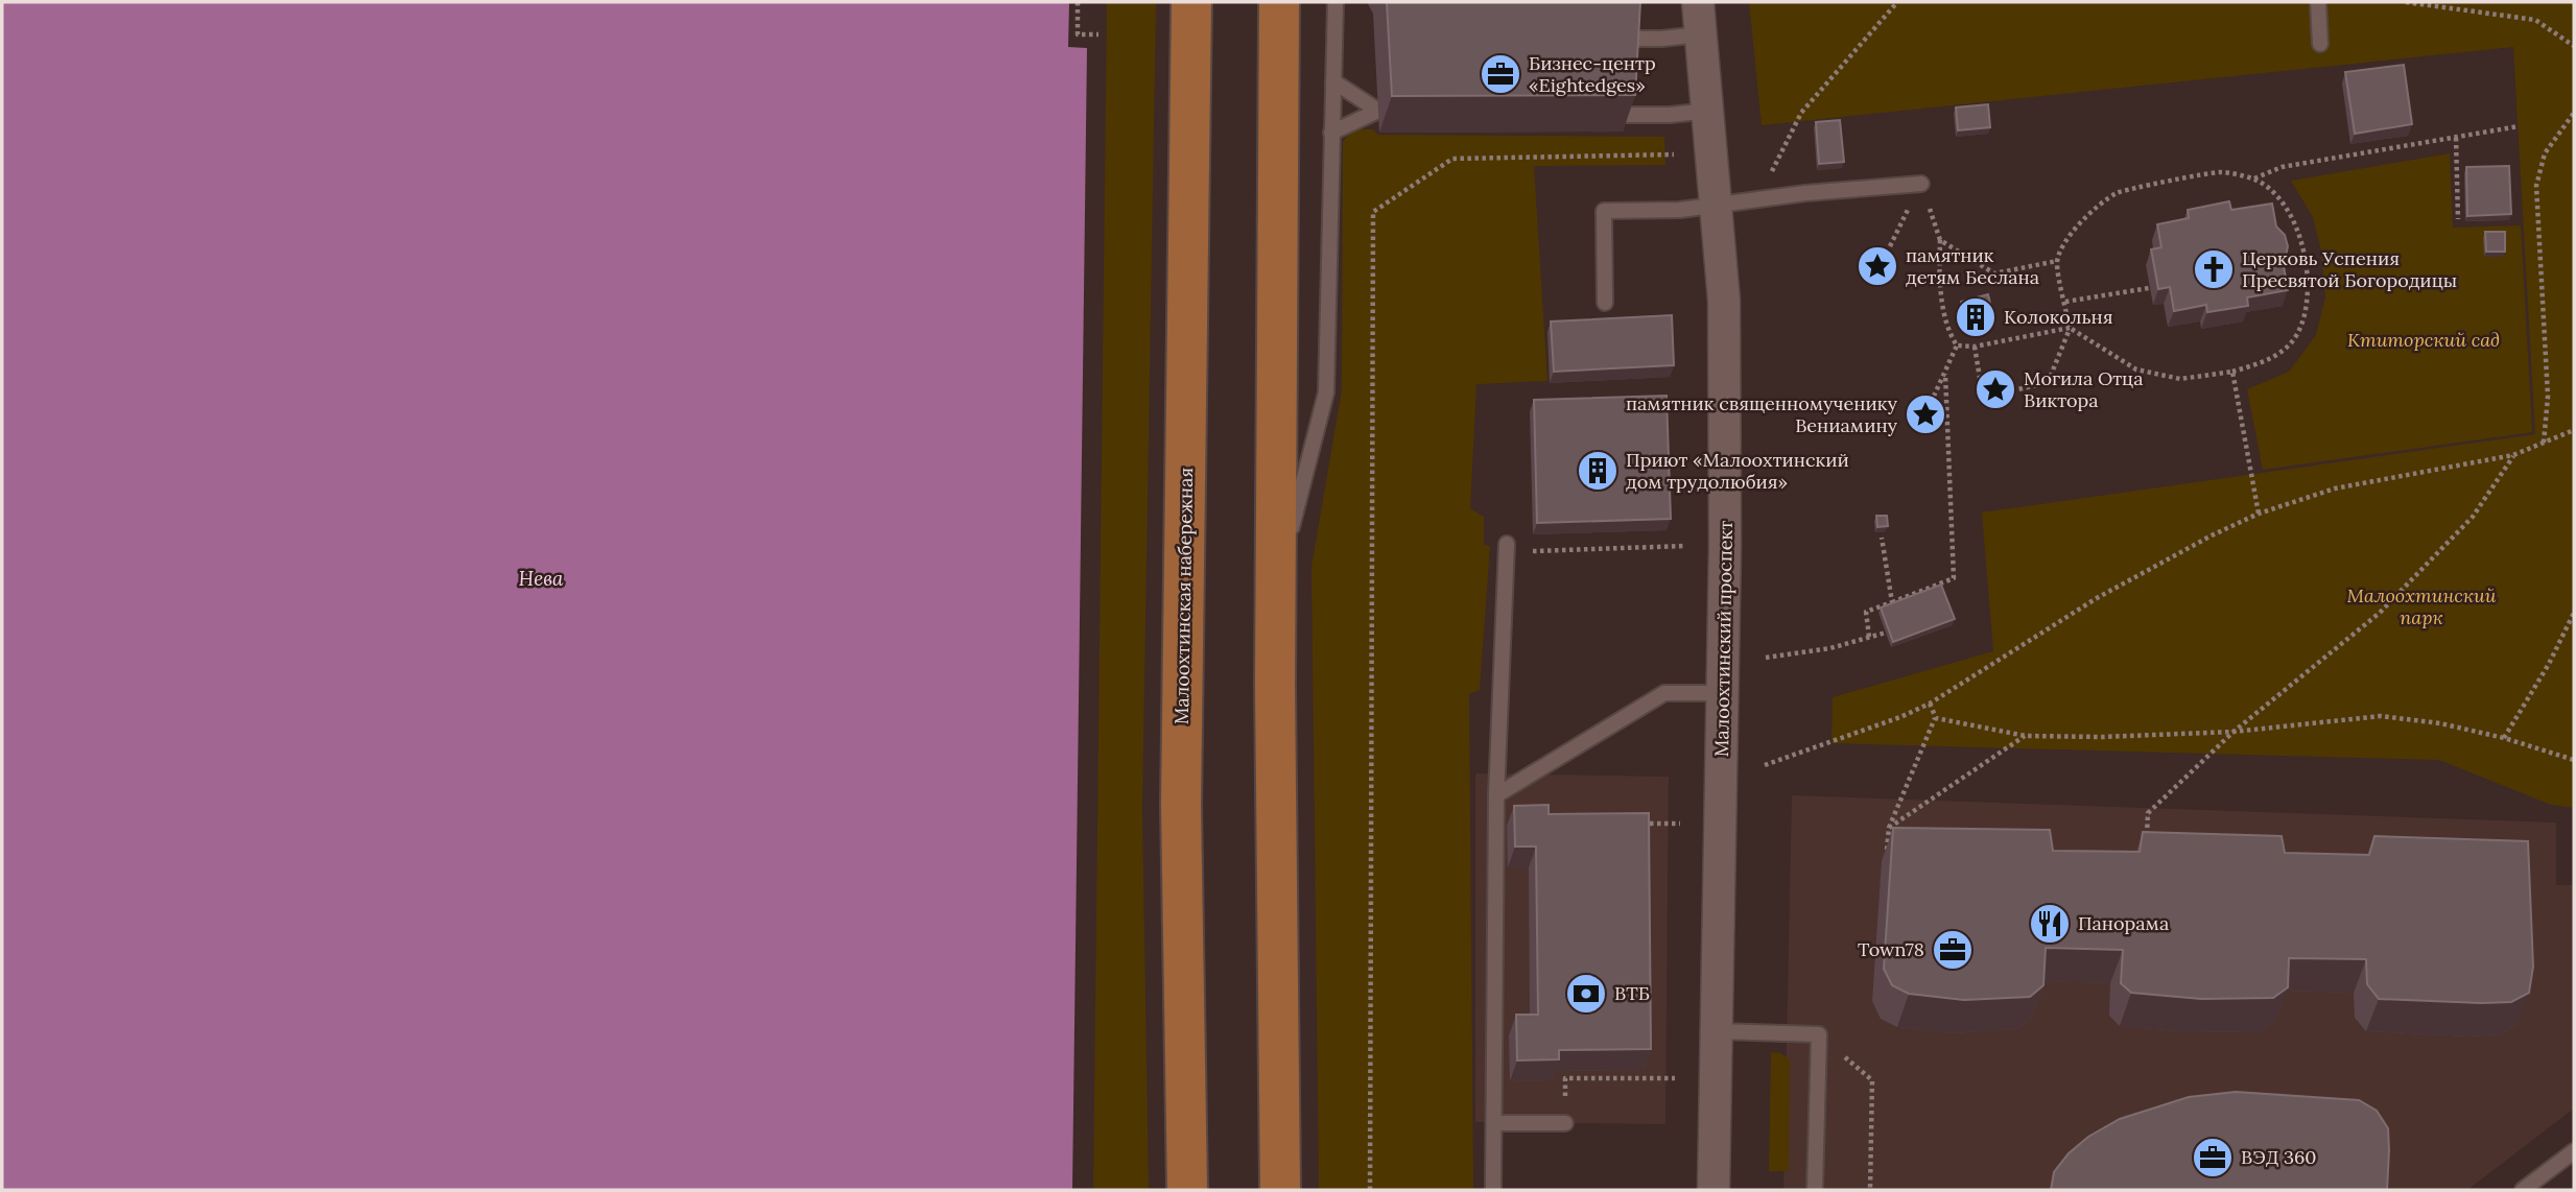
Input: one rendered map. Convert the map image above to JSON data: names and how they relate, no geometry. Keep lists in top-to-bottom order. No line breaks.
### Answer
{"streets":{"main road":["Малоохтинская набережная"],"street":["Малоохтинский проспект"]},"water":["Нева"],"parks":["Ктиторский сад","Малоохтинский парк"],"places":{"office":["Бизнес-центр «Eightedges»","Town78","ВЭД 360"],"place":["памятник детям Беслана","Могила Отца Виктора","памятник священномученику Вениамину"],"church":["Церковь Успения Пресвятой Богородицы"],"building":["Колокольня","Приют «Малоохтинский дом трудолюбия»"],"restaurant":["Панорама"],"bank":["ВТБ"]}}
